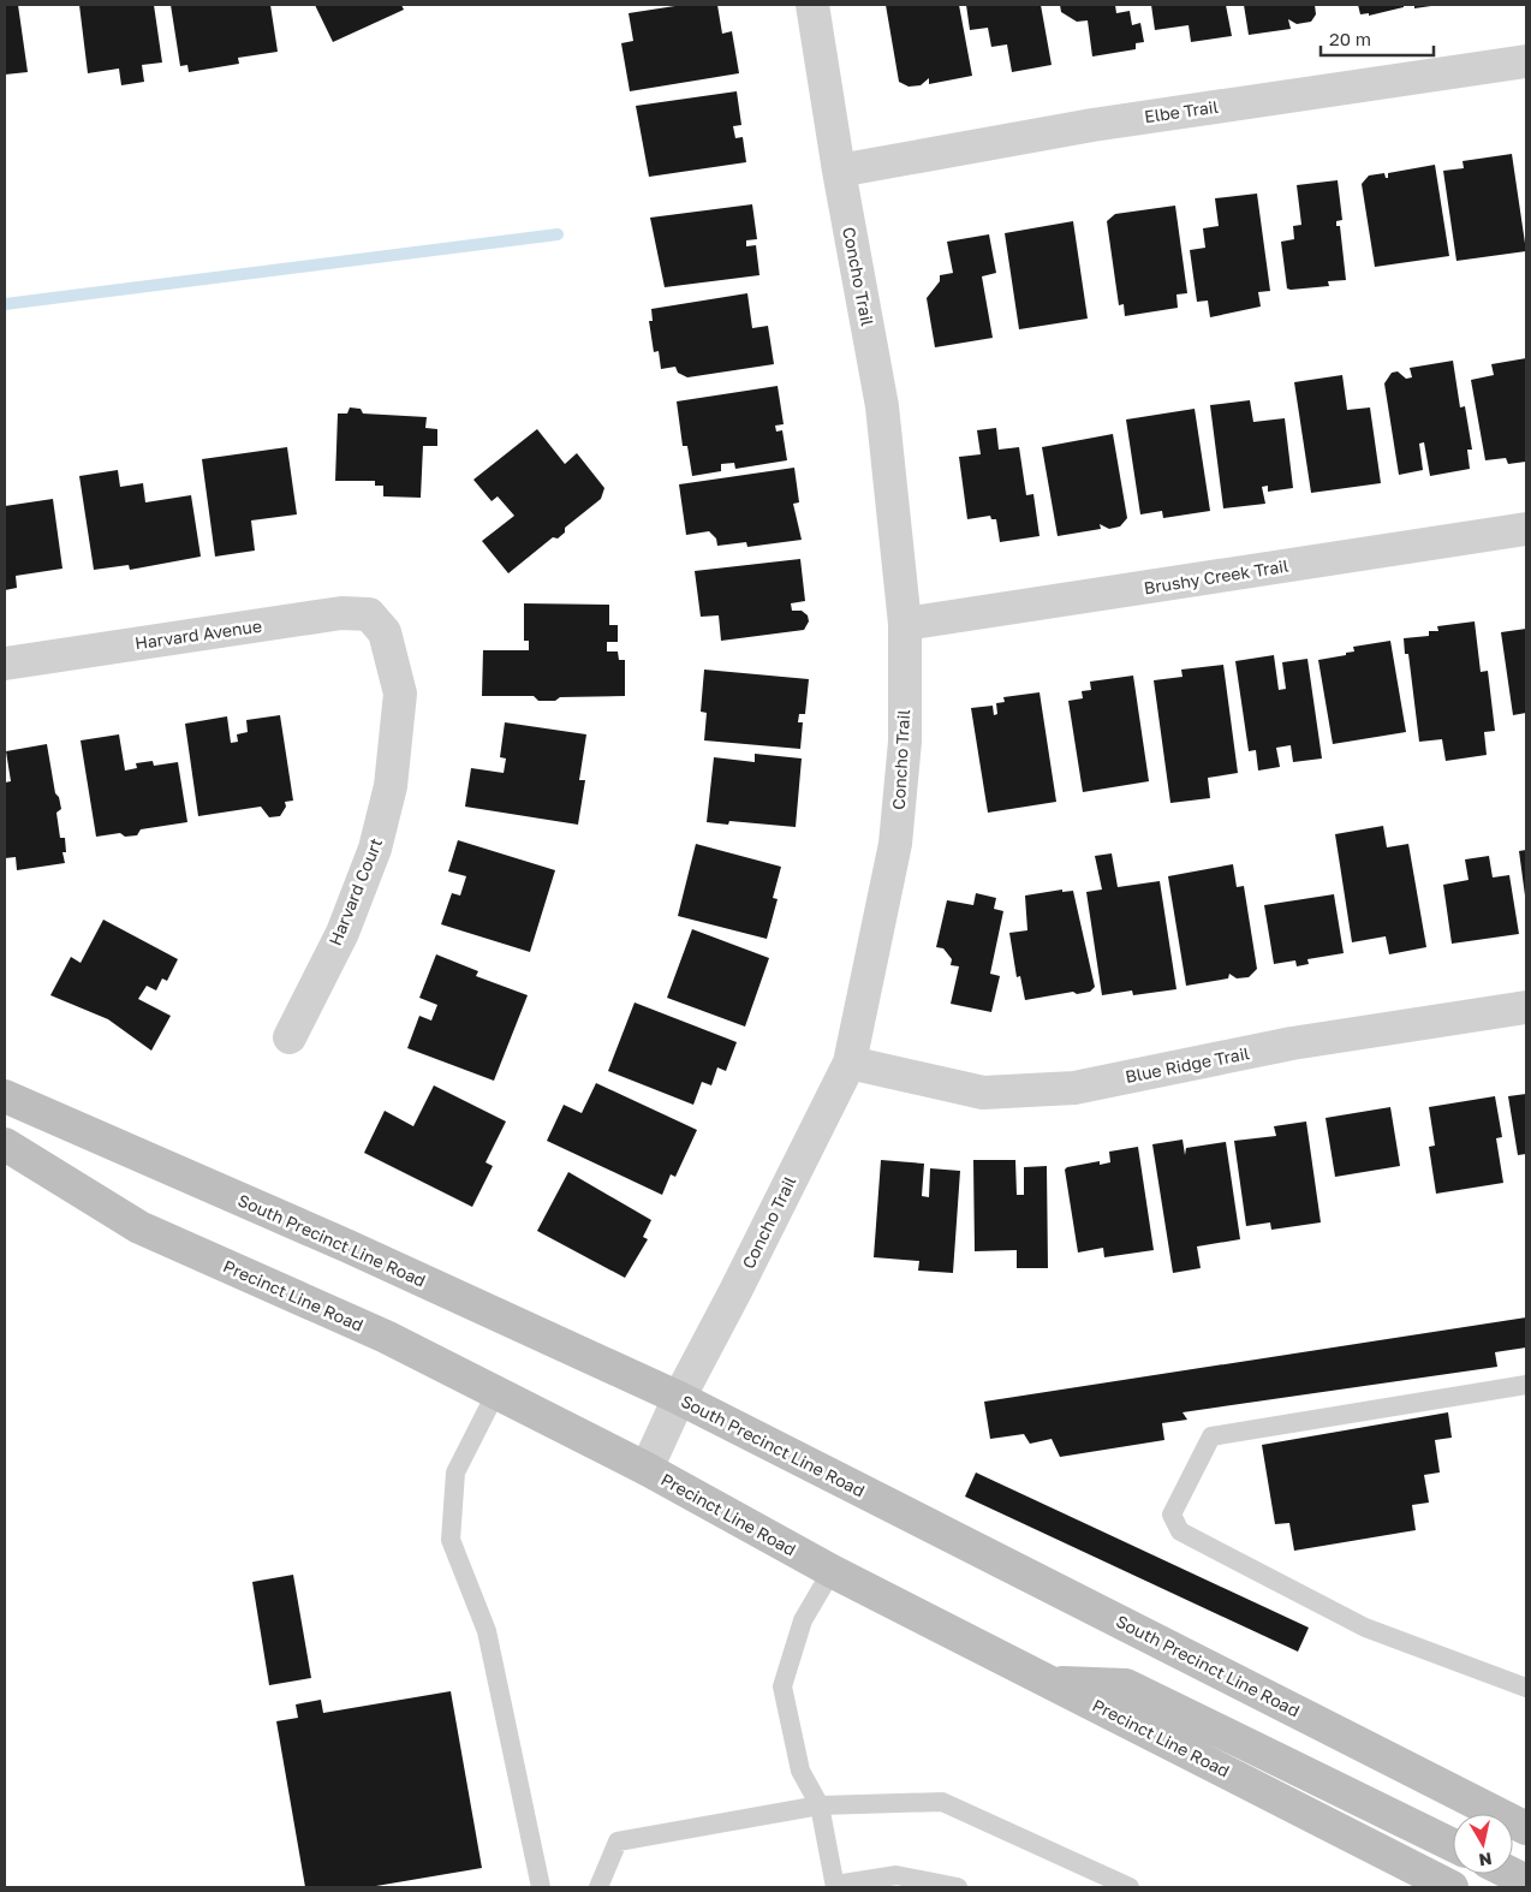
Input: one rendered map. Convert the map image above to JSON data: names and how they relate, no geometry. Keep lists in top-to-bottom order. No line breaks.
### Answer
{"streets":{"main road":["South Precinct Line Road","Precinct Line Road"],"street":["Elbe Trail","Concho Trail","Brushy Creek Trail","Harvard Avenue","Harvard Court","Blue Ridge Trail"]},"crossings":[["Elbe Trail","Concho Trail"],["Concho Trail","Brushy Creek Trail"],["Concho Trail","Blue Ridge Trail"],["Concho Trail","South Precinct Line Road"],["Concho Trail","Precinct Line Road"],["Harvard Avenue","Harvard Court"]],"scale_bar":"20 m","north":"bottom"}
